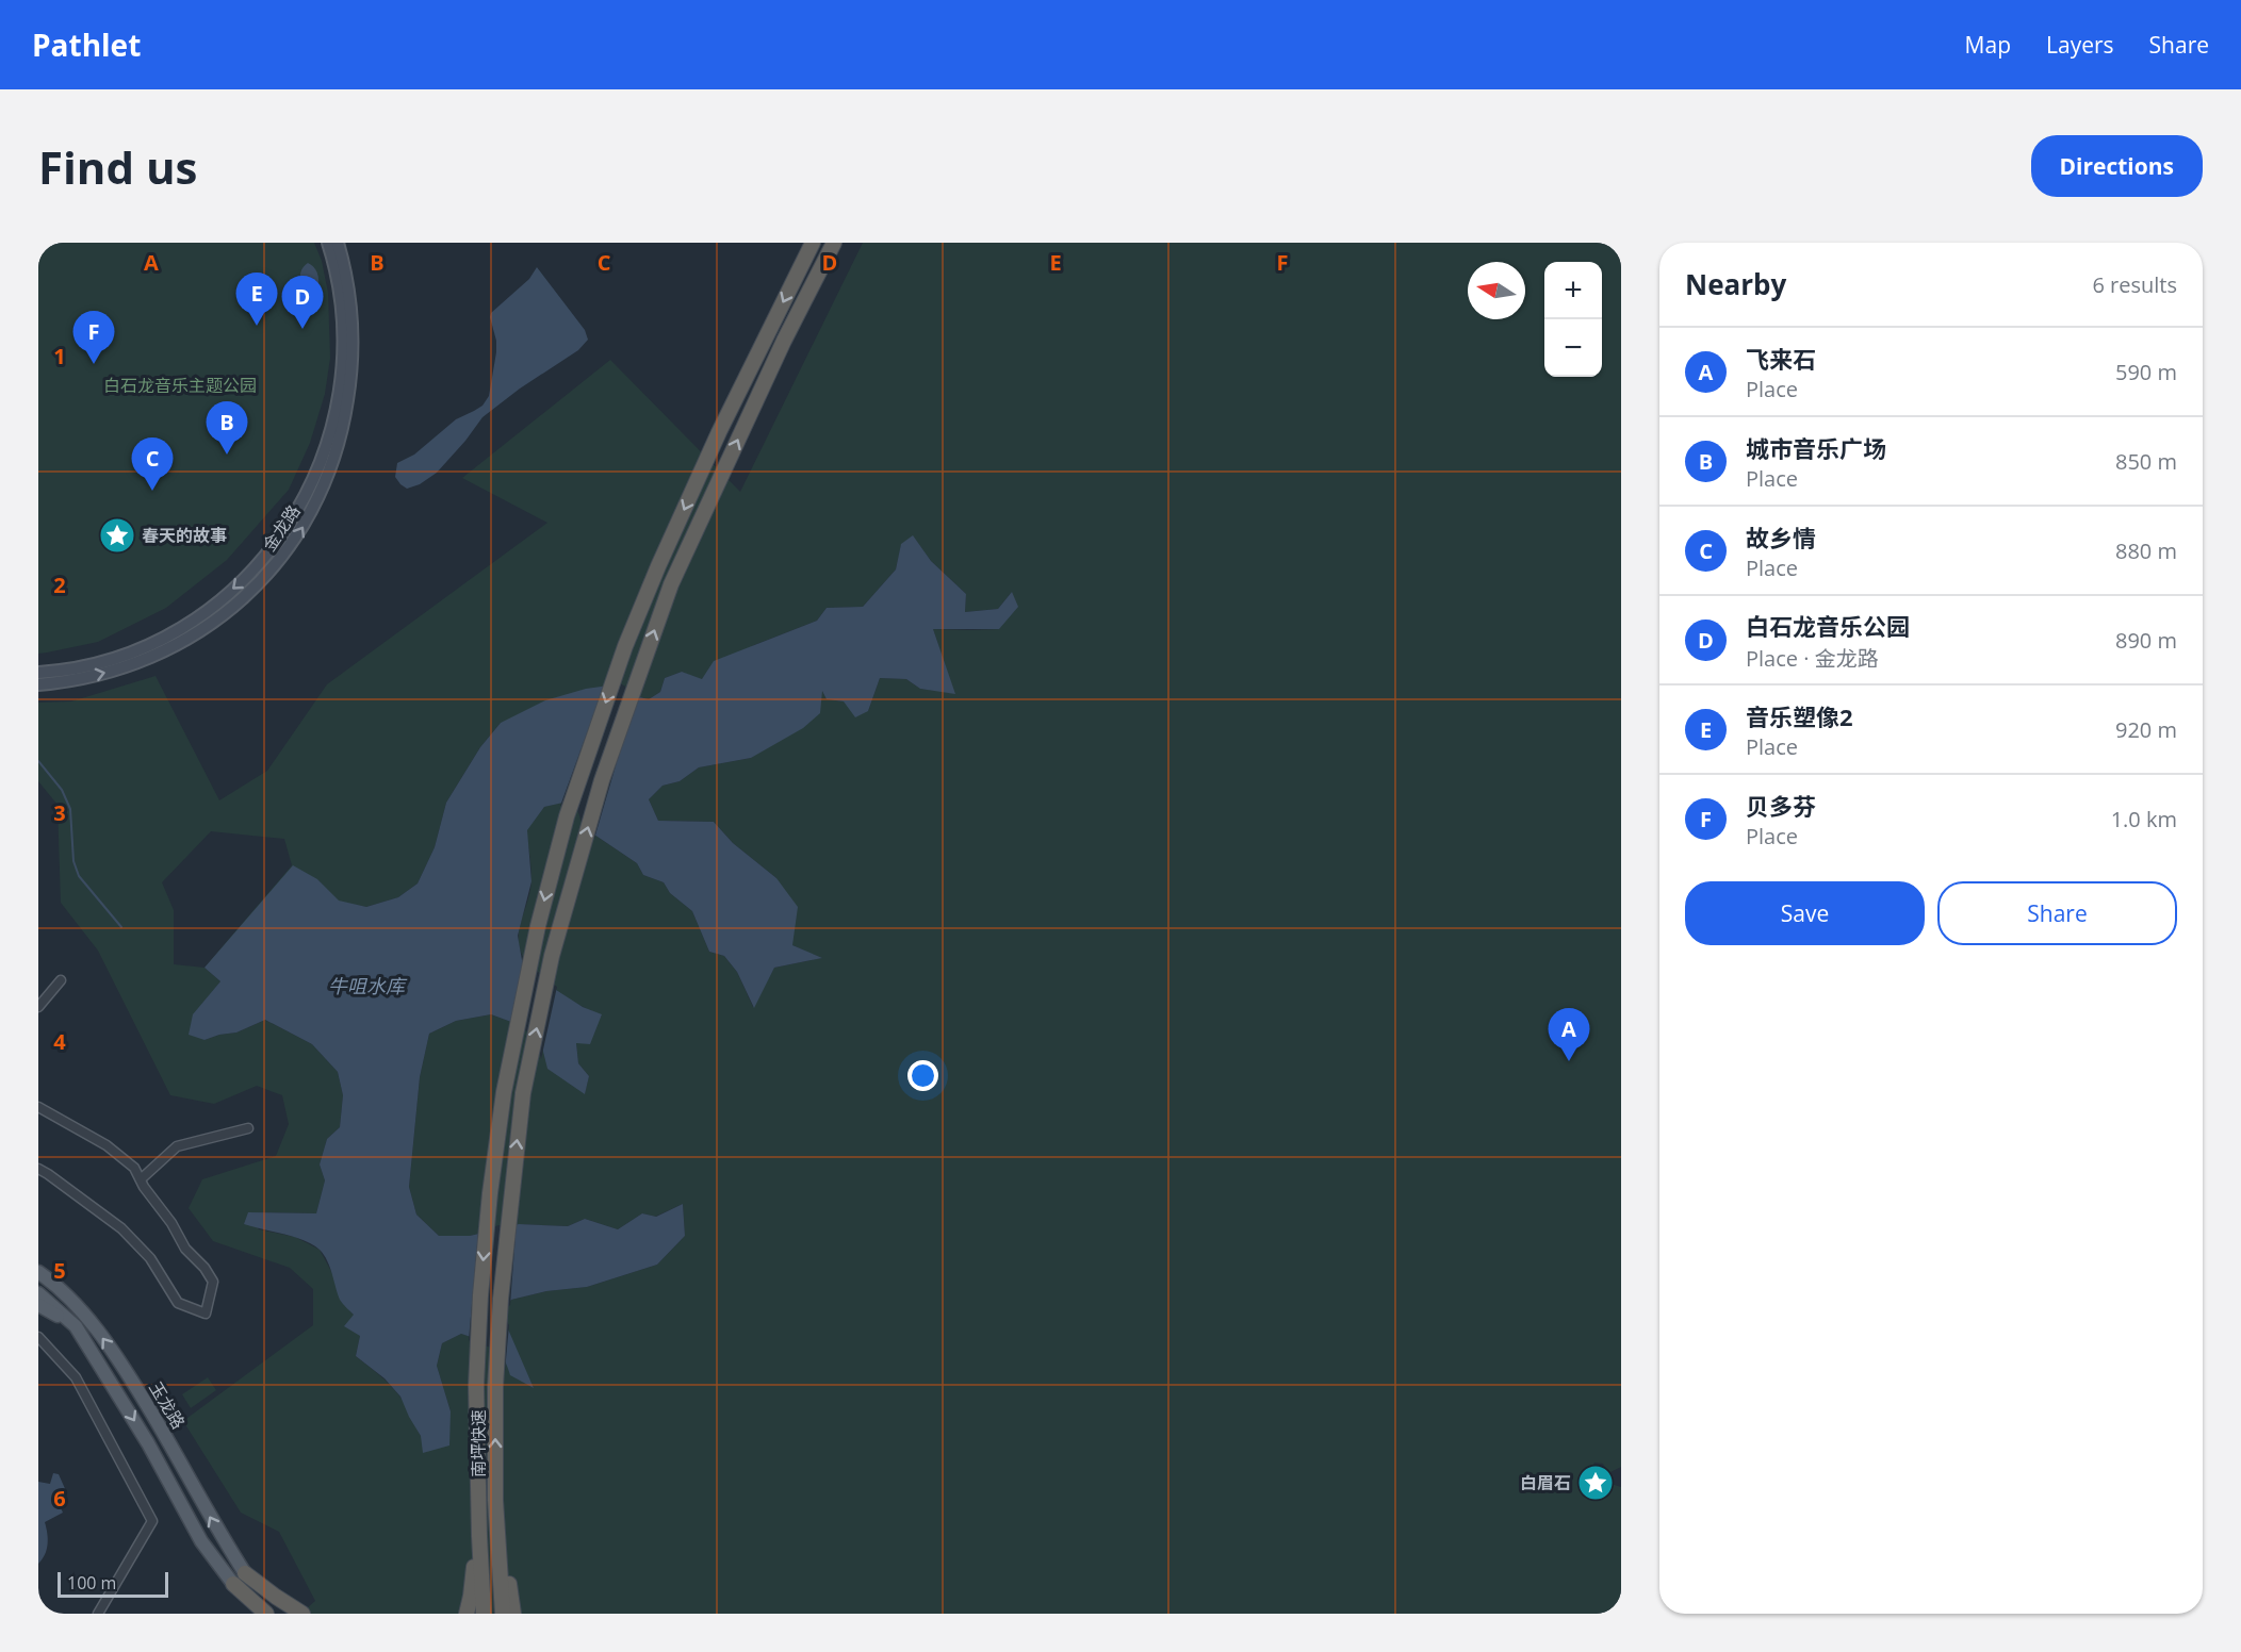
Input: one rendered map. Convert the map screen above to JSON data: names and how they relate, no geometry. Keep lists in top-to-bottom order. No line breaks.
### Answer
{"streets":{"highway":["南坪快速"],"main road":["金龙路","玉龙路"]},"water":["牛咀水库"],"parks":["白石龙音乐主题公园"],"places":{"place":["春天的故事","白眉石"]},"scale_bar":"100 m","north":"left","page":{"header":"Pathlet","nav":["Map","Layers","Share"],"buttons":["Directions",["Save","Share"]],"title":"Find us","heading":["Nearby","6 results"],"map_buttons":["+","−"],"pins":["E","D","F","B","C","A"],"list":[{"mark":"A","name":"飞来石","note":"Place","value":"590 m"},{"mark":"B","name":"城市音乐广场","note":"Place","value":"850 m"},{"mark":"C","name":"故乡情","note":"Place","value":"880 m"},{"mark":"D","name":"白石龙音乐公园","note":"Place · 金龙路","value":"890 m"},{"mark":"E","name":"音乐塑像2","note":"Place","value":"920 m"},{"mark":"F","name":"贝多芬","note":"Place","value":"1.0 km"}],"scale":"100 m"},"grid":{"columns":["A","B","C","D","E","F"],"rows":["1","2","3","4","5","6"]}}
